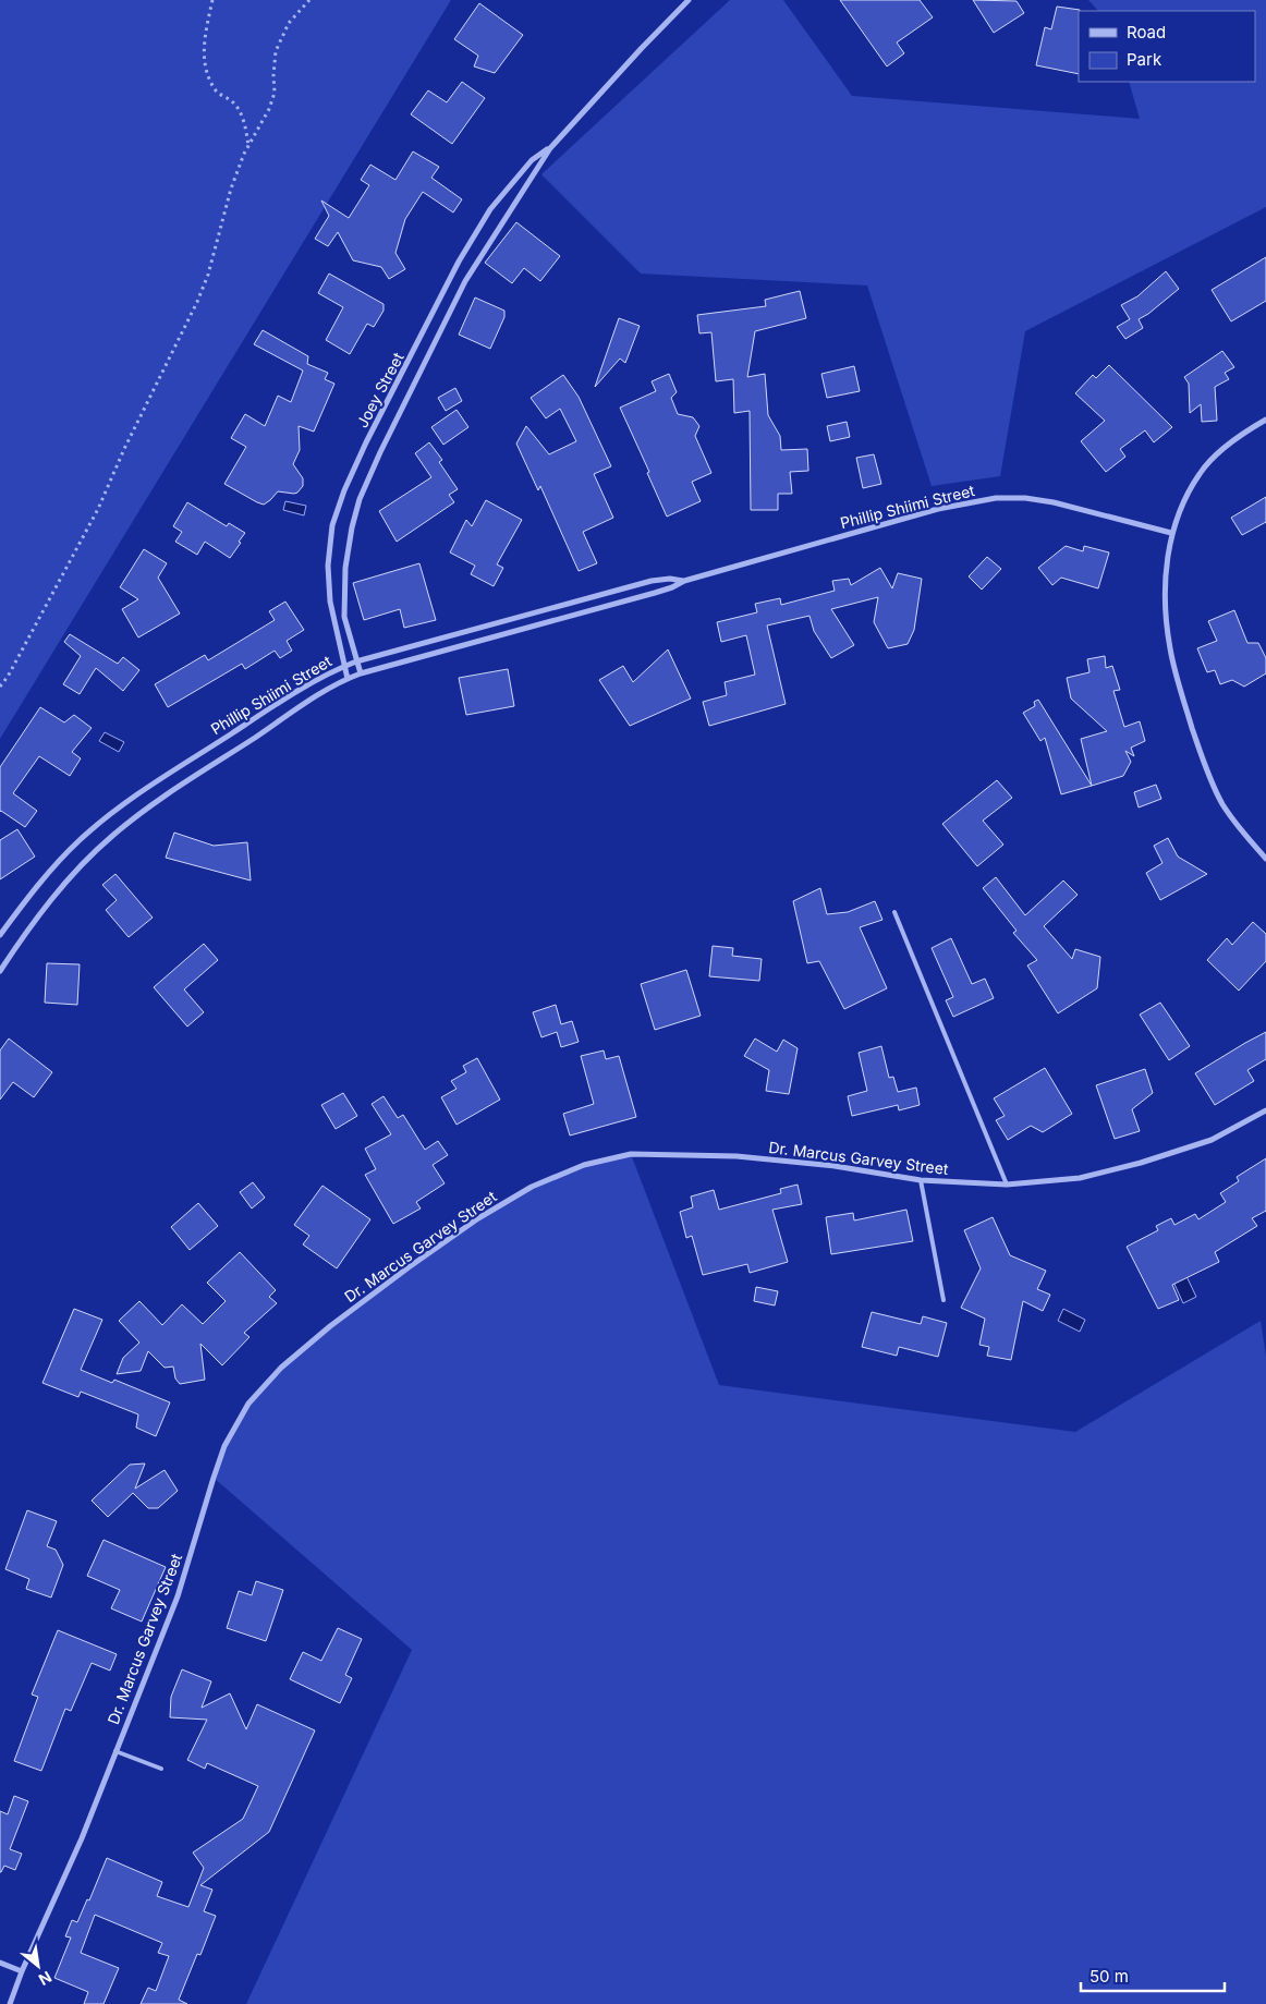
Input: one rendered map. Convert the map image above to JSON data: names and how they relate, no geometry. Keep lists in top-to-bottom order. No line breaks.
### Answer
{"streets":{"street":["Joey Street","Phillip Shiimi Street","Dr. Marcus Garvey Street"]},"crossings":[["Joey Street","Phillip Shiimi Street"]],"legend":["Road","Park"],"scale_bar":"50 m","north":"bottom right"}
